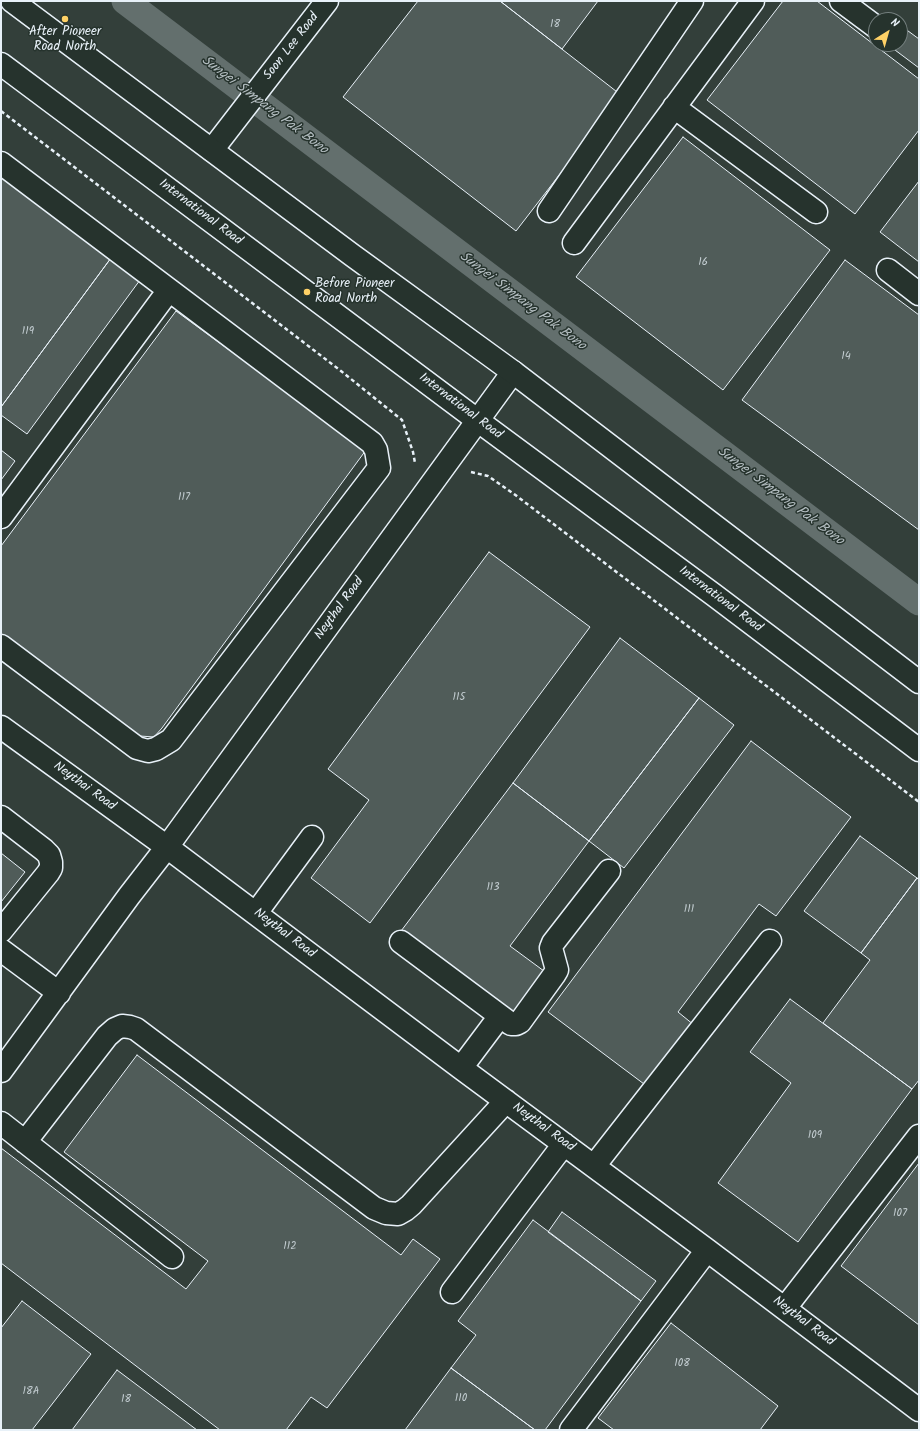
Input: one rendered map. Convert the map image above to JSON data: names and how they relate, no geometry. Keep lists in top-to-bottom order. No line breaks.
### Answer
{"streets":{"main road":["Soon Lee Road","International Road","Neythal Road","Neythai Road"]},"crossings":[["International Road","Neythal Road"],["Neythal Road","Neythai Road"]],"water":["Sungei Simpang Pak Bono"],"places":["After Pioneer Road North","Before Pioneer Road North"],"house_numbers":["18","16","119","14","117","115","113","111","109","107","112","108","18A","110","18"],"north":"top right"}
